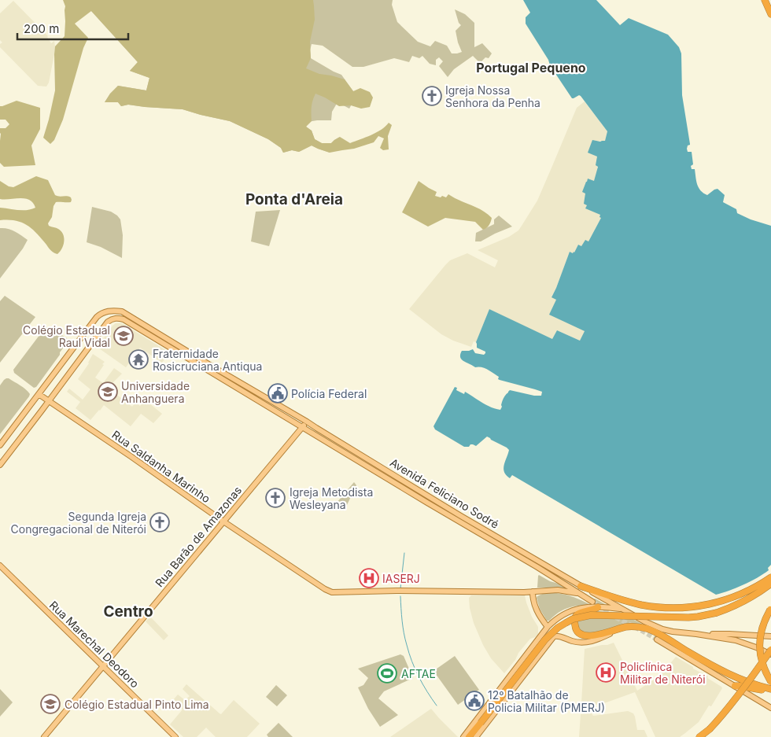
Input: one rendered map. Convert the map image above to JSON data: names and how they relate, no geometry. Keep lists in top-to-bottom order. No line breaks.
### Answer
{"streets":{"main road":["Rua Saldanha Marinho","Avenida Feliciano Sodré","Rua Barão de Amazonas","Rua Marechal Deodoro"]},"crossings":[["Rua Saldanha Marinho","Avenida Feliciano Sodré"],["Rua Saldanha Marinho","Rua Barão de Amazonas"],["Avenida Feliciano Sodré","Rua Barão de Amazonas"],["Rua Barão de Amazonas","Rua Marechal Deodoro"]],"districts":["Portugal Pequeno","Ponta d'Areia","Centro"],"places":{"church":["Igreja Nossa Senhora da Penha","Igreja Metodista Wesleyana","Segunda Igreja Congregacional de Niterói"],"school or university":["Colégio Estadual Raul Vidal","Universidade Anhanguera","Colégio Estadual Pinto Lima"],"temple":["Fraternidade Rosicruciana Antiqua"],"public building":["Polícia Federal","12º Batalhão de Policia Militar (PMERJ)"],"hospital":["IASERJ","Policlínica Militar de Niterói"],"sports":["AFTAE"]},"scale_bar":"200 m"}
